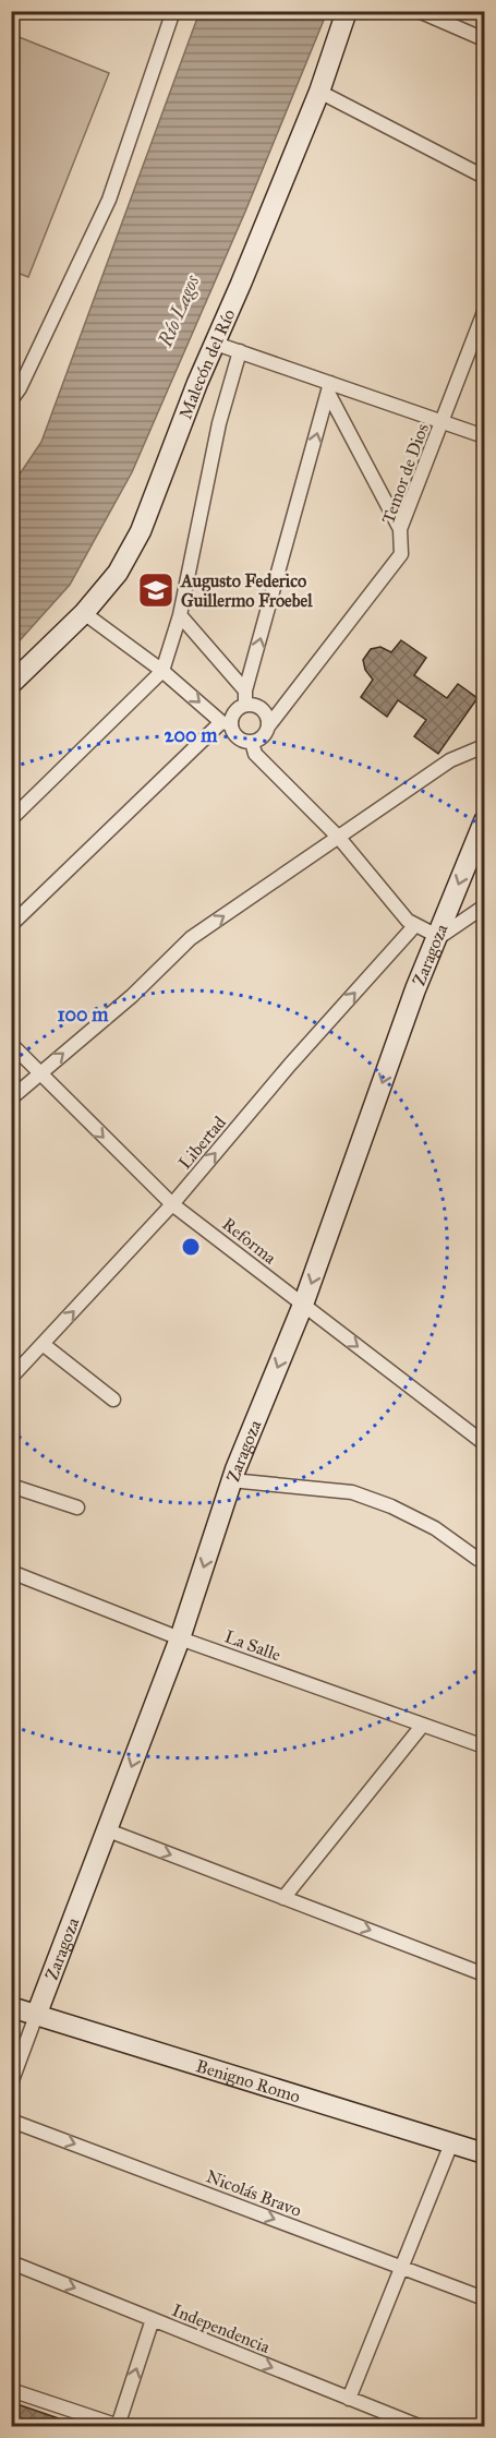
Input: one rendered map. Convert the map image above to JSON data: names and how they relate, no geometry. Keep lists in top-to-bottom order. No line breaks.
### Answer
{"streets":{"street":["Malecón del Río","Temor de Dios","Zaragoza","Libertad","Reforma","La Salle","Benigno Romo","Nicolás Bravo","Independencia"]},"crossings":[["Zaragoza","Reforma"],["Zaragoza","La Salle"],["Zaragoza","Benigno Romo"],["Libertad","Reforma"]],"one_way":["Zaragoza","Libertad","Reforma","Nicolás Bravo","Independencia"],"water":["Río Lagos"],"places":{"school or university":["Augusto Federico Guillermo Froebel"]},"rings":["200 m","100 m"]}
